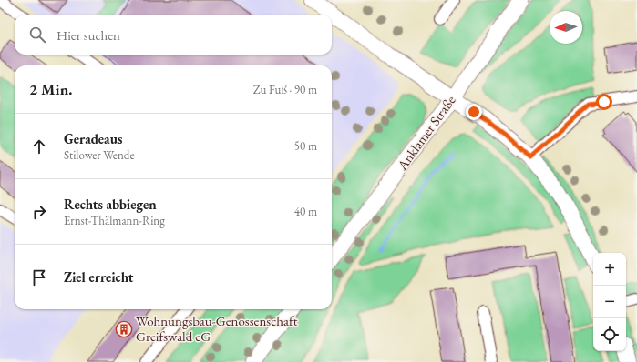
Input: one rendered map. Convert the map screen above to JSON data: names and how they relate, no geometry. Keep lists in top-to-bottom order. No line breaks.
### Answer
{"streets":{"street":["Anklamer Straße"]},"places":{"building":["Wohnungsbau-Genossenschaft Greifswald eG"]},"north":"left","page":{"search":"Hier suchen","heading":["2 Min.","Zu Fuß · 90 m"],"list":[["Geradeaus","Stilower Wende","50 m"],["Rechts abbiegen","Ernst-Thälmann-Ring","40 m"],"Ziel erreicht"],"map_buttons":["+","−"]}}
